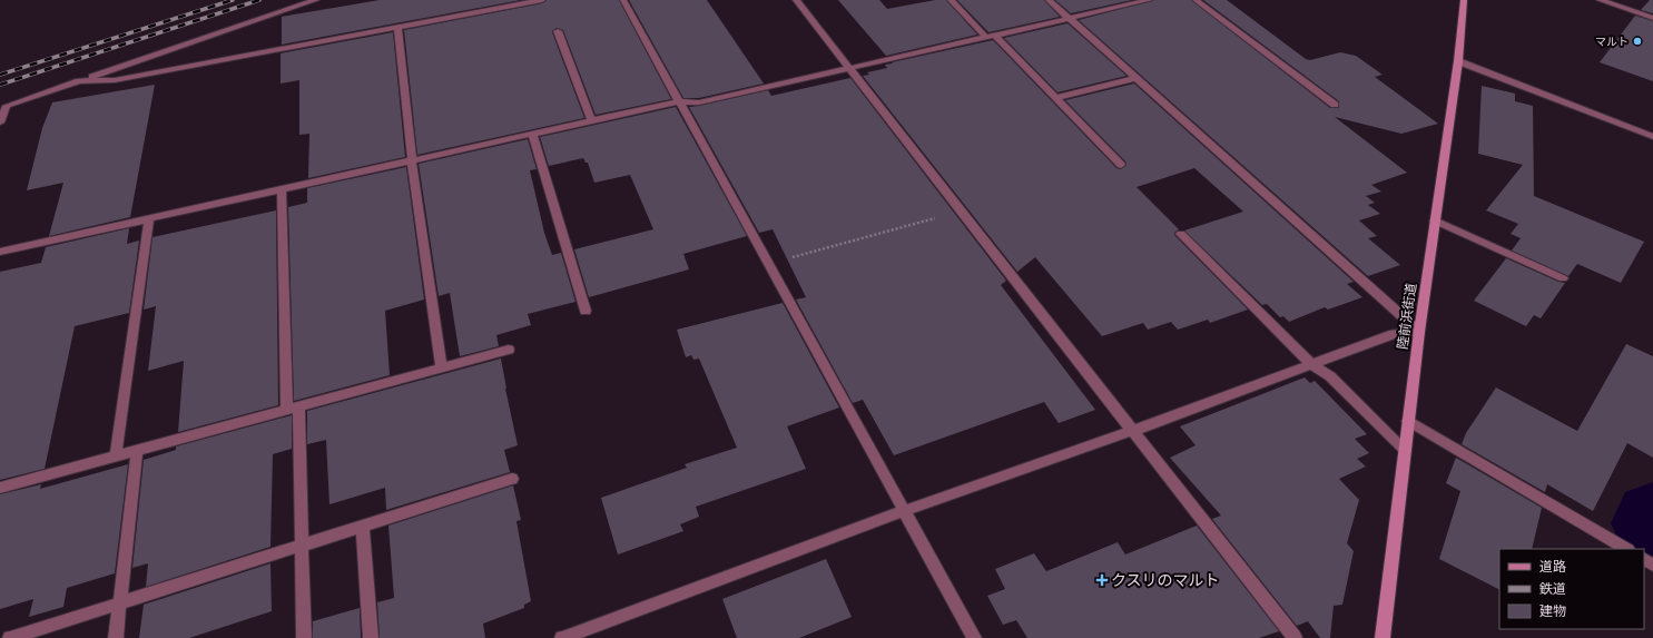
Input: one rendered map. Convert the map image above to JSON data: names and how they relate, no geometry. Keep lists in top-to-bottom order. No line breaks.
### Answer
{"streets":{"street":["陸前浜街道"]},"places":{"other":["マルト"],"health":["クスリのマルト"]},"legend":["道路","鉄道","建物"]}
